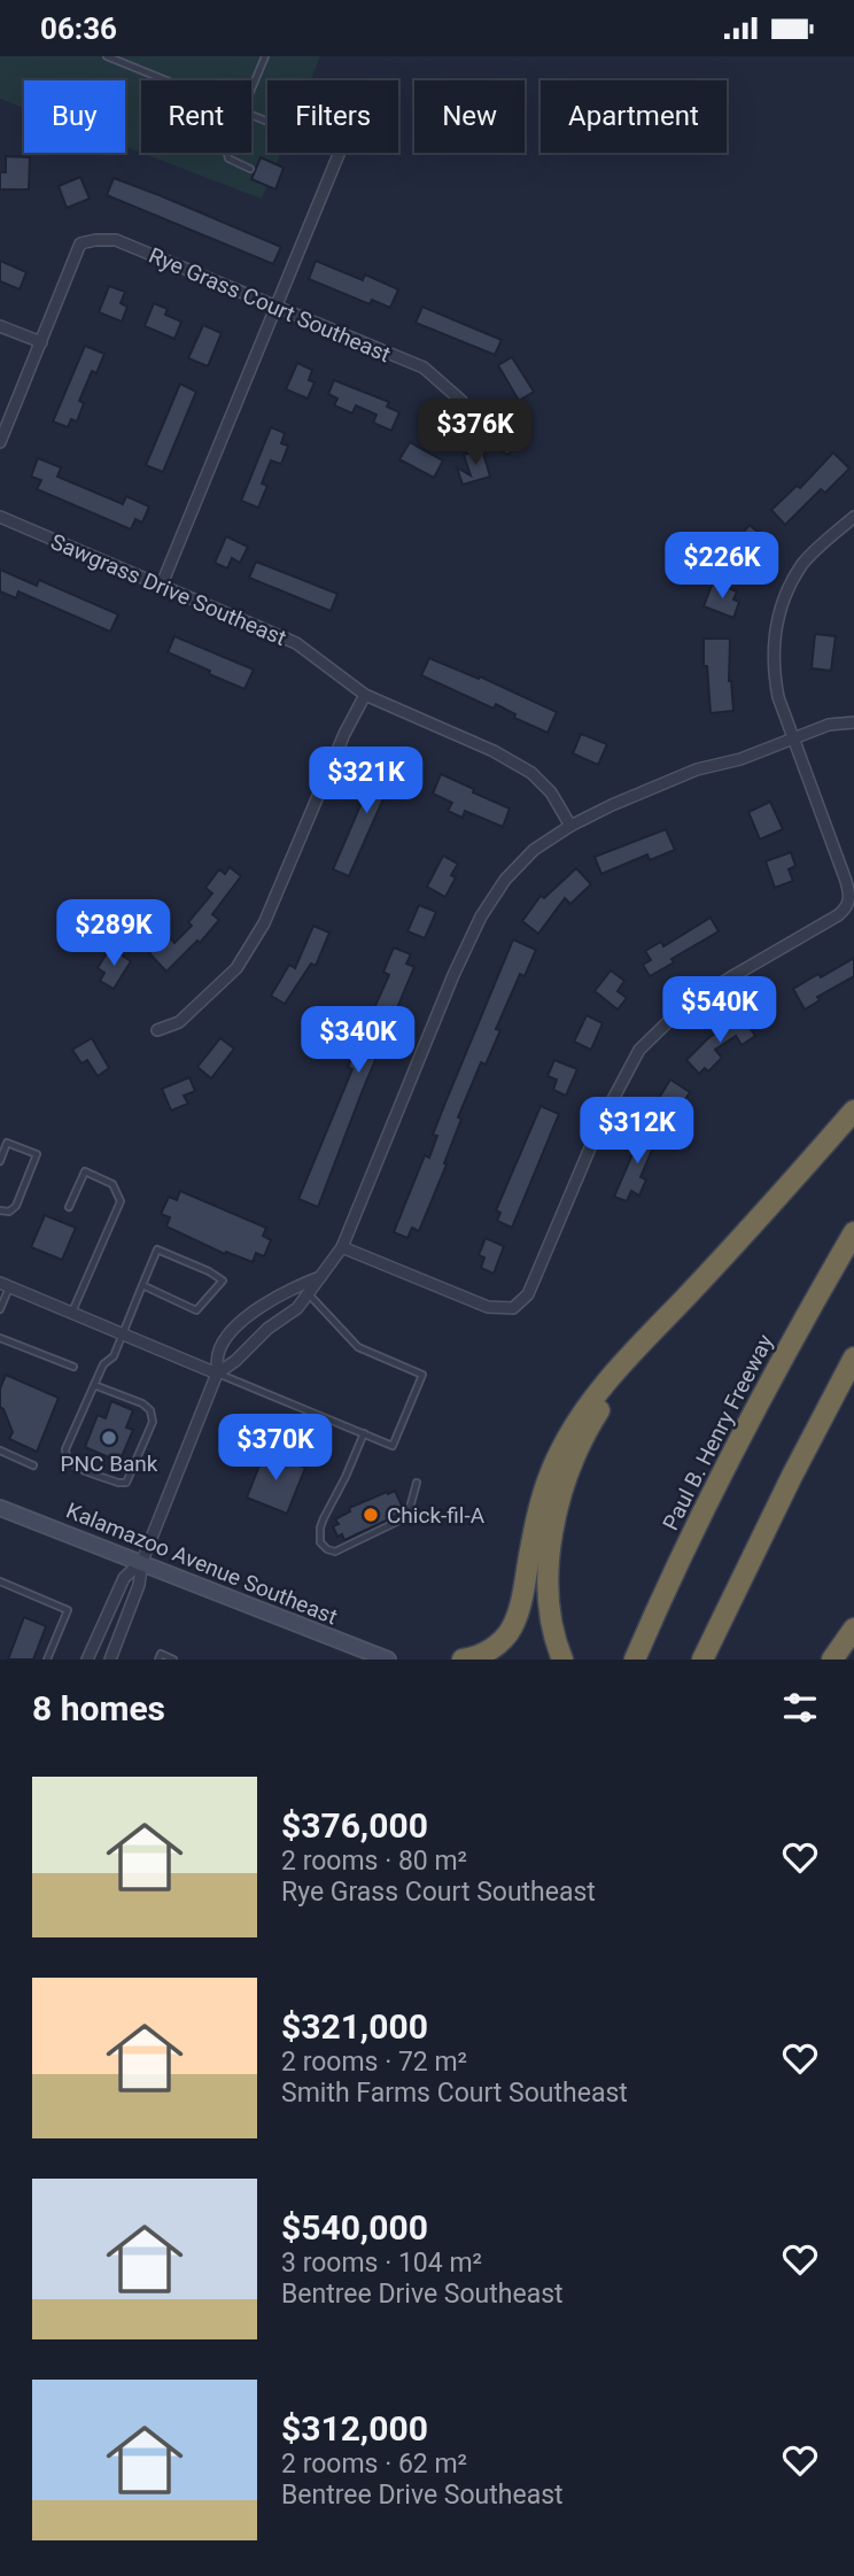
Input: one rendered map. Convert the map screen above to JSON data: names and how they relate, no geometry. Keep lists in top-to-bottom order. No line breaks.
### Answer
{"streets":{"highway":["Paul B. Henry Freeway"],"main road":["Kalamazoo Avenue Southeast"],"street":["Rye Grass Court Southeast","Sawgrass Drive Southeast"]},"places":["PNC Bank","Chick-fil-A"],"page":{"status":"06:36","chip":["Buy","Rent","Filters","New","Apartment"],"price":["$376K","$226K","$321K","$289K","$540K","$340K","$312K","$370K"],"heading":"8 homes","list":[{"name":"$376,000","note":"2 rooms · 80 m² · Rye Grass Court Southeast"},{"name":"$321,000","note":"2 rooms · 72 m² · Smith Farms Court Southeast"},{"name":"$540,000","note":"3 rooms · 104 m² · Bentree Drive Southeast"},{"name":"$312,000","note":"2 rooms · 62 m² · Bentree Drive Southeast"}]}}
